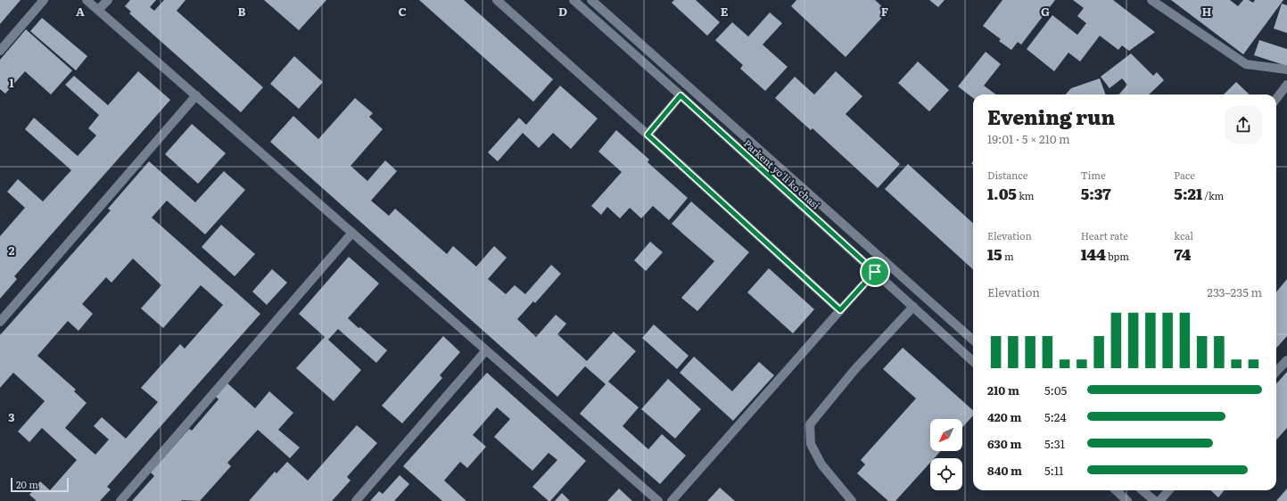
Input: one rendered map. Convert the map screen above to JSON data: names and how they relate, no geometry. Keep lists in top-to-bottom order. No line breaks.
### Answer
{"streets":{"street":["Parkent yo'li ko'chasi"]},"scale_bar":"20 m","north":"bottom left","page":{"heading":["Evening run","19:01 · 5 × 210 m"],"stats":[["Distance","1.05 km"],["Time","5:37"],["Pace","5:21 /km"],["Elevation","15 m"],["Heart rate","144 bpm"],["kcal","74"]],"chart":["Elevation","233–235 m"],"list":[{"name":"210 m","note":"5:05"},{"name":"420 m","note":"5:24"},{"name":"630 m","note":"5:31"},{"name":"840 m","note":"5:11"}],"scale":"20 m"},"grid":{"columns":["A","B","C","D","E","F","G","H"],"rows":["1","2","3"]}}
